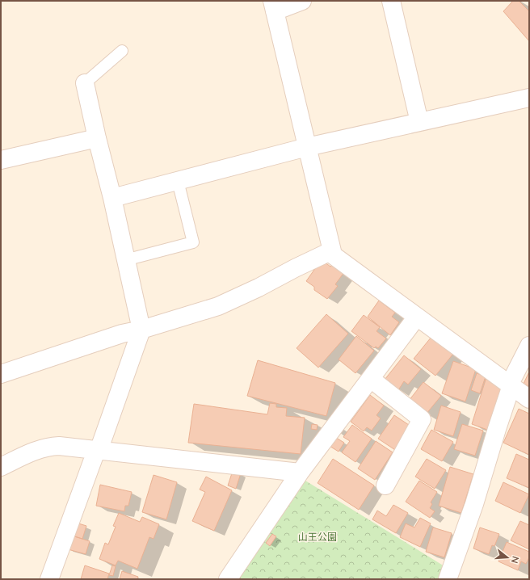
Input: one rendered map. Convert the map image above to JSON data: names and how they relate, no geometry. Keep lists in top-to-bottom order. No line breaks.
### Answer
{"parks":["山王公園"],"north":"right"}
